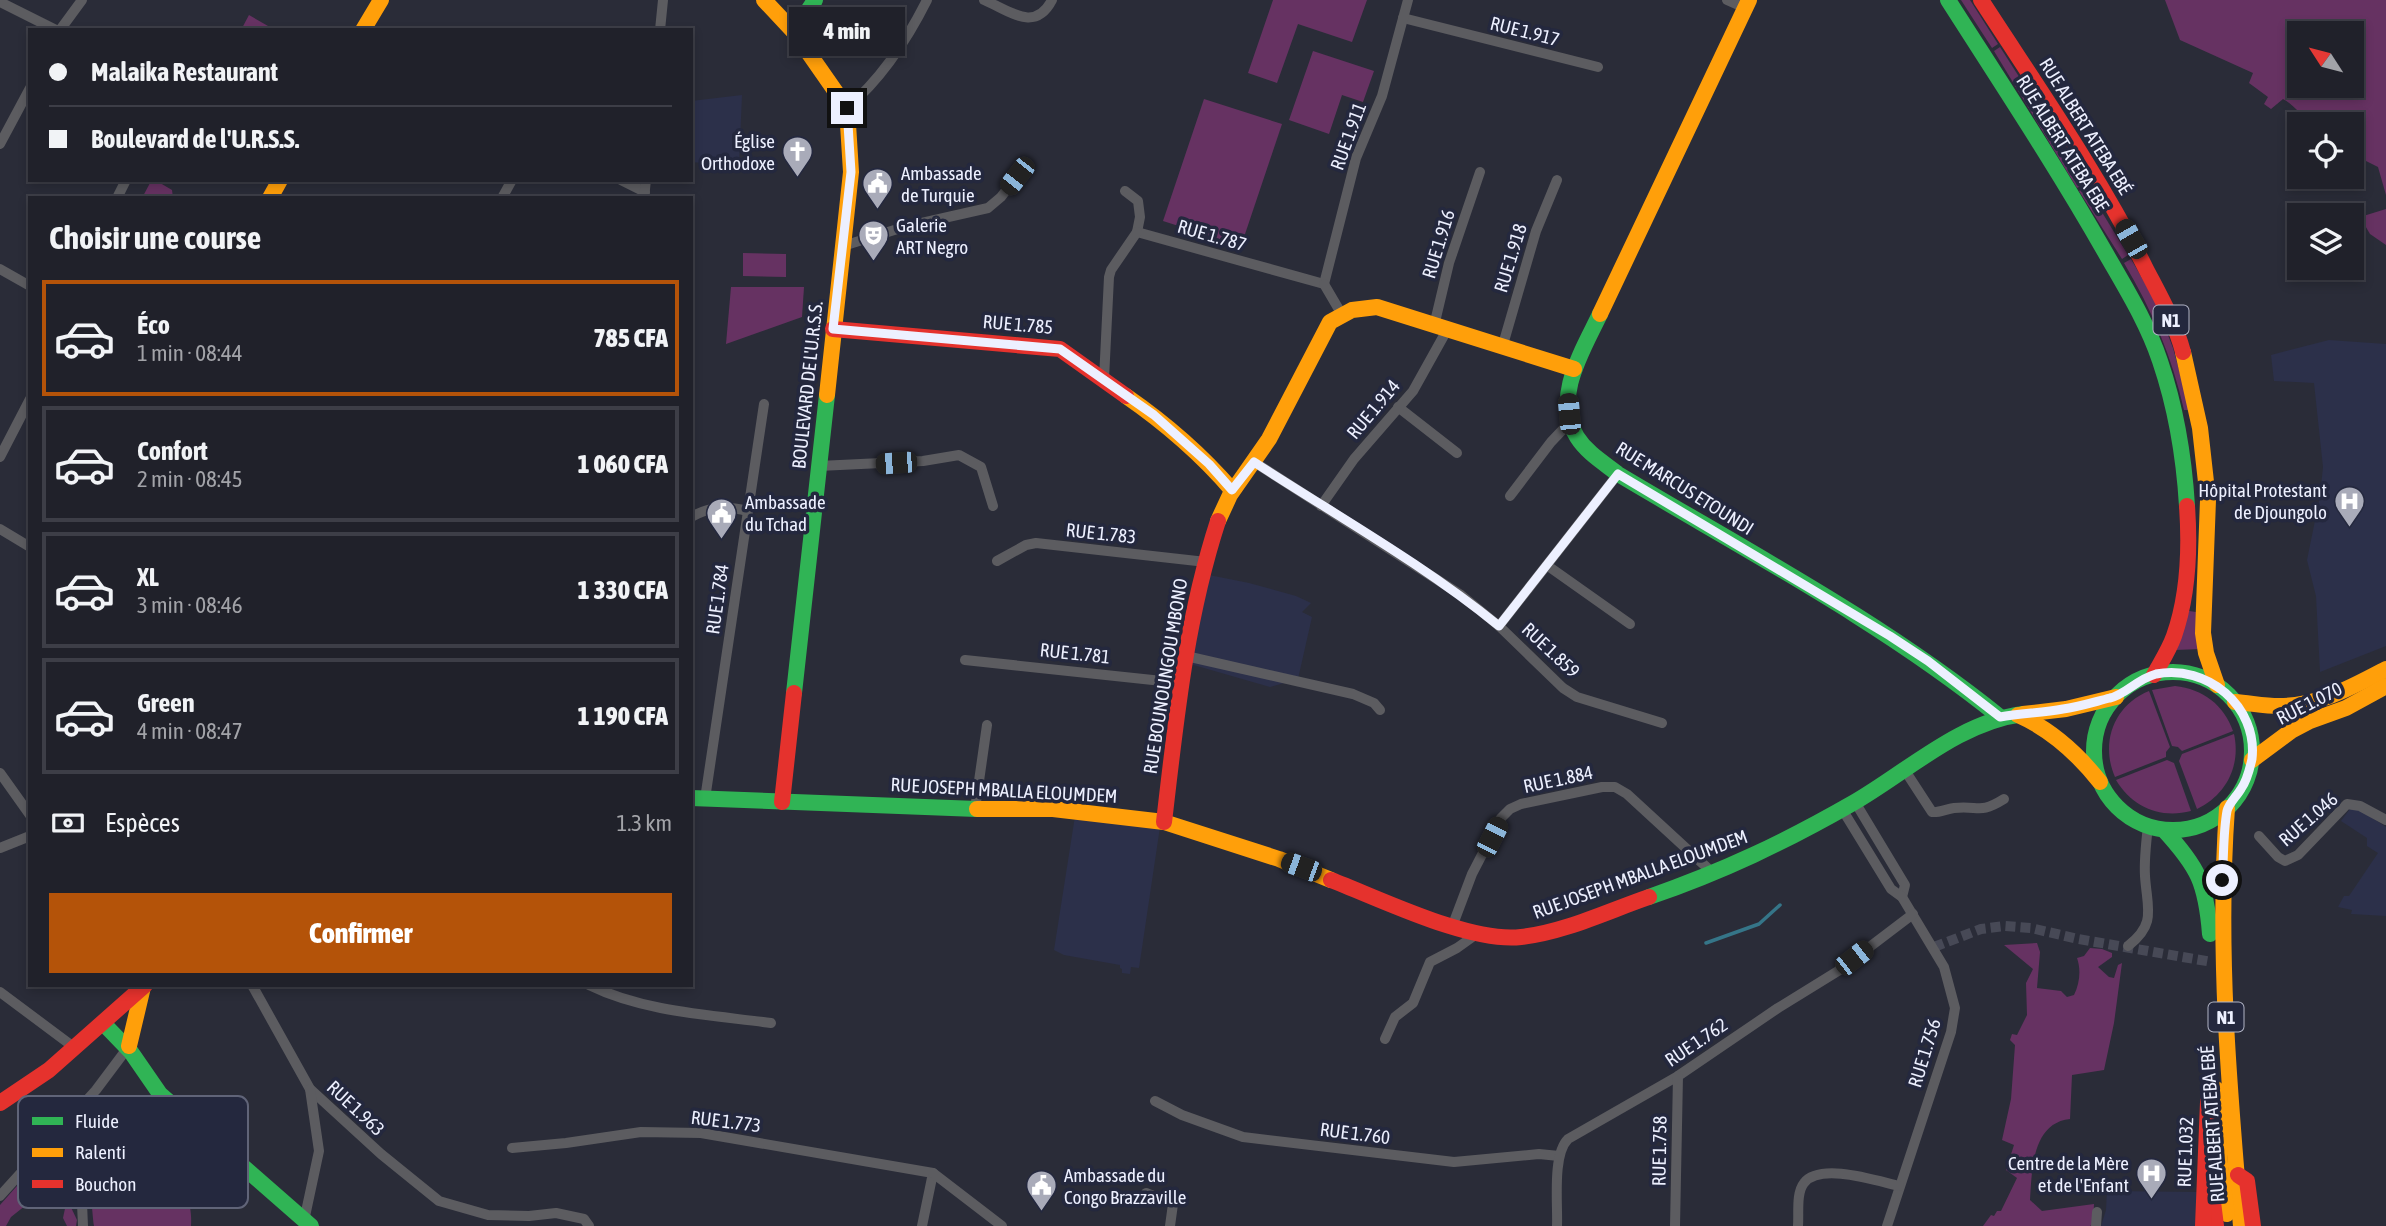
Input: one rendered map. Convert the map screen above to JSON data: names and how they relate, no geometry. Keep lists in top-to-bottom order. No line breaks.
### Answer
{"streets":{"main road":["RUE ALBERT ATEBA EBÉ","RUE ALBERT ATEBA EBE","N1","RUE 1.785","BOULEVARD DE L'U.R.S.S.","RUE MARCUS ETOUNDI","RUE BOUNOUNGOU MBONO","RUE 1.070","RUE JOSEPH MBALLA ELOUMDEM","RUE 1.032"],"street":["RUE 1.917","RUE 1.911","RUE 1.787","RUE 1.916","RUE 1.918","RUE 1.914","RUE 1.783","RUE 1.784","RUE 1.859","RUE 1.781","RUE 1.884","RUE 1.046","RUE 1.762","RUE 1.756","RUE 1.963","RUE 1.773","RUE 1.760","RUE 1.758"]},"crossings":[["RUE 1.917","RUE 1.911"],["RUE ALBERT ATEBA EBÉ","RUE ALBERT ATEBA EBE"],["RUE ALBERT ATEBA EBÉ","N1"],["RUE ALBERT ATEBA EBÉ","RUE 1.070"],["RUE ALBERT ATEBA EBÉ","RUE JOSEPH MBALLA ELOUMDEM"],["RUE ALBERT ATEBA EBÉ","RUE 1.032"],["RUE 1.911","RUE 1.787"],["RUE ALBERT ATEBA EBE","N1"],["RUE ALBERT ATEBA EBE","RUE 1.070"],["RUE ALBERT ATEBA EBE","RUE JOSEPH MBALLA ELOUMDEM"],["RUE 1.916","RUE 1.914"],["N1","RUE 1.070"],["N1","RUE JOSEPH MBALLA ELOUMDEM"],["RUE 1.785","BOULEVARD DE L'U.R.S.S."],["RUE 1.785","RUE BOUNOUNGOU MBONO"],["BOULEVARD DE L'U.R.S.S.","RUE JOSEPH MBALLA ELOUMDEM"],["RUE 1.914","RUE 1.859"],["RUE MARCUS ETOUNDI","RUE JOSEPH MBALLA ELOUMDEM"],["RUE 1.783","RUE BOUNOUNGOU MBONO"],["RUE 1.784","RUE JOSEPH MBALLA ELOUMDEM"],["RUE 1.859","RUE BOUNOUNGOU MBONO"],["RUE 1.781","RUE BOUNOUNGOU MBONO"],["RUE BOUNOUNGOU MBONO","RUE JOSEPH MBALLA ELOUMDEM"],["RUE 1.070","RUE JOSEPH MBALLA ELOUMDEM"],["RUE 1.884","RUE JOSEPH MBALLA ELOUMDEM"],["RUE JOSEPH MBALLA ELOUMDEM","RUE 1.756"],["RUE 1.762","RUE 1.756"],["RUE 1.762","RUE 1.760"],["RUE 1.762","RUE 1.758"]],"places":{"church":["Église Orthodoxe"],"public building":["Ambassade de Turquie","Ambassade du Tchad","Ambassade du Congo Brazzaville"],"theatre":["Galerie ART Negro"],"hospital":["Hôpital Protestant de Djoungolo","Centre de la Mère et de l'Enfant"]},"legend":["Fluide","Ralenti","Bouchon"],"north":"top left","page":{"bubble":"4 min","banner":["Malaika Restaurant","Boulevard de l'U.R.S.S."],"heading":"Choisir une course","list":[{"name":"Éco","note":"1 min · 08:44","value":"785 CFA"},{"name":"Confort","note":"2 min · 08:45","value":"1 060 CFA"},{"name":"XL","note":"3 min · 08:46","value":"1 330 CFA"},{"name":"Green","note":"4 min · 08:47","value":"1 190 CFA"}],"pay":["Espèces","1.3 km"],"buttons":"Confirmer"}}
